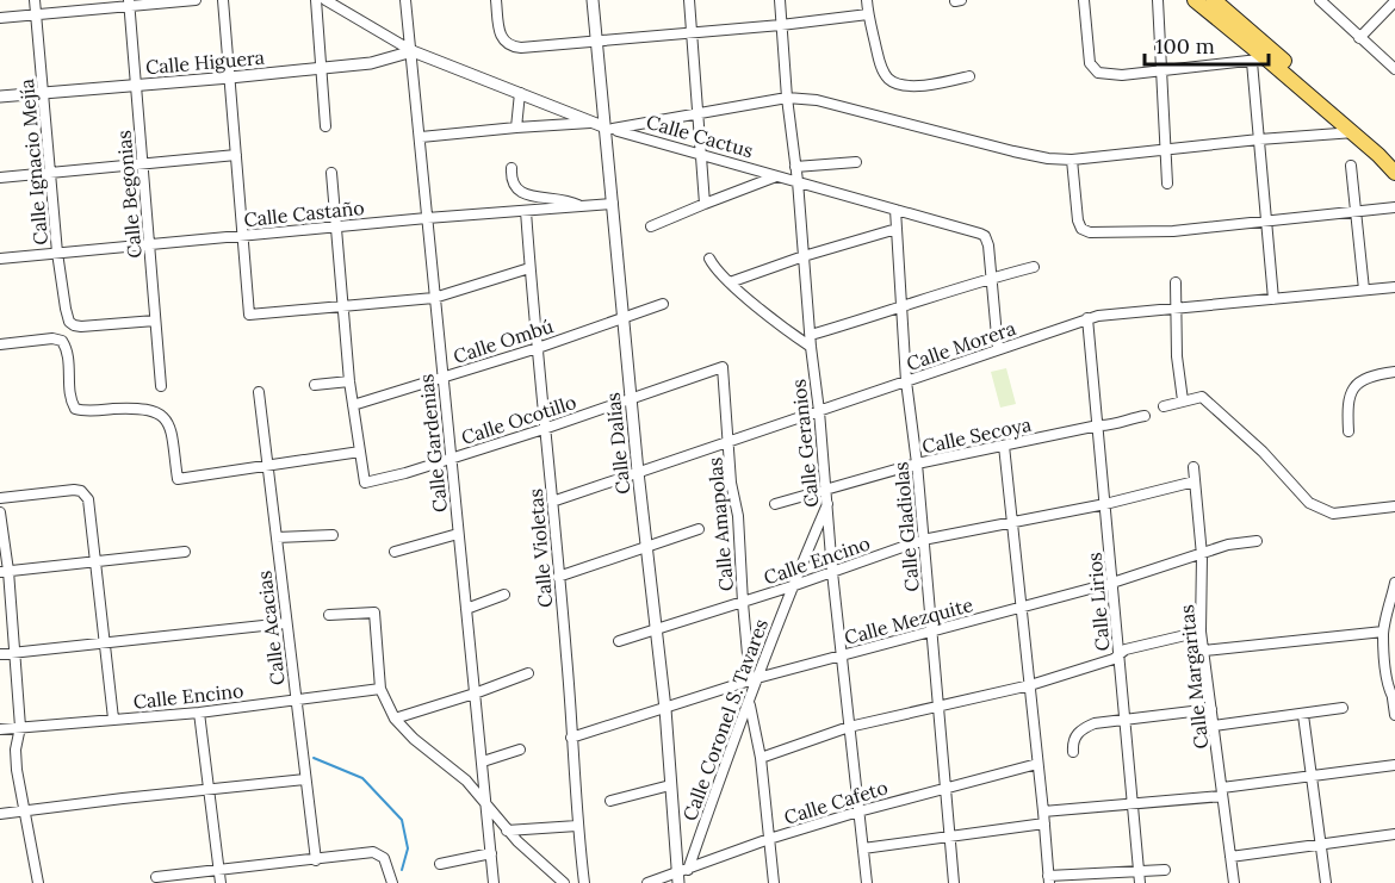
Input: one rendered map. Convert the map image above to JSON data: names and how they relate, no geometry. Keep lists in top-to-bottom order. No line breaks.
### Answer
{"streets":{"street":["Calle Higuera","Calle Cactus","Calle Ignacio Mejía","Calle Begonias","Calle Castaño","Calle Ombú","Calle Morera","Calle Ocotillo","Calle Secoya","Calle Gardenias","Calle Dalias","Calle Geranios","Calle Amapolas","Calle Gladiolas","Calle Violetas","Calle Encino","Calle Lirios","Calle Mezquite","Calle Acacias","Calle Margaritas","Calle Coronel S. Tavares","Calle Cafeto"]},"crossings":[["Calle Higuera","Calle Cactus"],["Calle Higuera","Calle Ignacio Mejía"],["Calle Higuera","Calle Begonias"],["Calle Higuera","Calle Gardenias"],["Calle Cactus","Calle Gardenias"],["Calle Cactus","Calle Dalias"],["Calle Cactus","Calle Geranios"],["Calle Cactus","Calle Gladiolas"],["Calle Ignacio Mejía","Calle Begonias"],["Calle Ignacio Mejía","Calle Castaño"],["Calle Begonias","Calle Castaño"],["Calle Castaño","Calle Gardenias"],["Calle Castaño","Calle Dalias"],["Calle Castaño","Calle Violetas"],["Calle Ombú","Calle Gardenias"],["Calle Ombú","Calle Dalias"],["Calle Ombú","Calle Violetas"],["Calle Morera","Calle Dalias"],["Calle Morera","Calle Geranios"],["Calle Morera","Calle Amapolas"],["Calle Morera","Calle Gladiolas"],["Calle Morera","Calle Violetas"],["Calle Morera","Calle Lirios"],["Calle Ocotillo","Calle Gardenias"],["Calle Ocotillo","Calle Dalias"],["Calle Ocotillo","Calle Amapolas"],["Calle Ocotillo","Calle Violetas"],["Calle Secoya","Calle Geranios"],["Calle Secoya","Calle Gladiolas"],["Calle Secoya","Calle Lirios"],["Calle Dalias","Calle Encino"],["Calle Dalias","Calle Mezquite"],["Calle Dalias","Calle Coronel S. Tavares"],["Calle Dalias","Calle Cafeto"],["Calle Geranios","Calle Encino"],["Calle Geranios","Calle Mezquite"],["Calle Geranios","Calle Coronel S. Tavares"],["Calle Geranios","Calle Cafeto"],["Calle Amapolas","Calle Encino"],["Calle Amapolas","Calle Mezquite"],["Calle Amapolas","Calle Coronel S. Tavares"],["Calle Gladiolas","Calle Encino"],["Calle Gladiolas","Calle Mezquite"],["Calle Gladiolas","Calle Cafeto"],["Calle Violetas","Calle Mezquite"],["Calle Encino","Calle Lirios"],["Calle Encino","Calle Acacias"],["Calle Encino","Calle Margaritas"],["Calle Encino","Calle Coronel S. Tavares"],["Calle Lirios","Calle Mezquite"],["Calle Mezquite","Calle Margaritas"],["Calle Mezquite","Calle Coronel S. Tavares"],["Calle Coronel S. Tavares","Calle Cafeto"]],"scale_bar":"100 m"}
